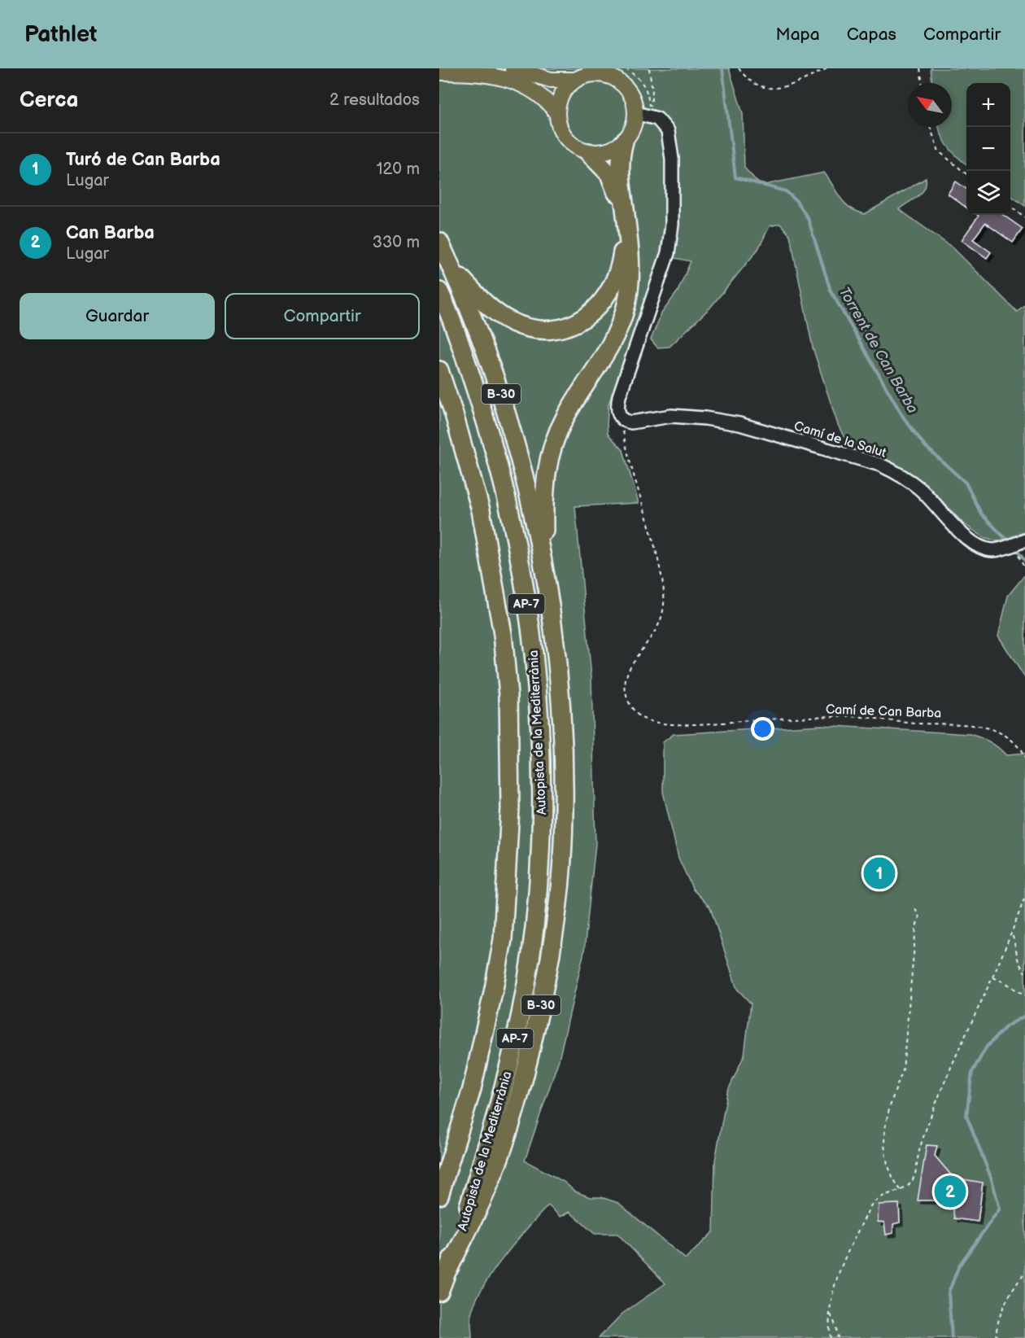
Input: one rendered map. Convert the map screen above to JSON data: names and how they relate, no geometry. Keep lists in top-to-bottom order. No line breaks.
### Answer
{"streets":{"highway":["B-30","AP-7","Autopista de la Mediterrània"],"street":["Camí de la Salut"],"path":["Camí de Can Barba"]},"crossings":[["B-30","Autopista de la Mediterrània"],["Camí de la Salut","Camí de Can Barba"]],"water":["Torrent de Can Barba"],"north":"top left","page":{"header":"Pathlet","nav":["Mapa","Capas","Compartir"],"heading":["Cerca","2 resultados"],"map_buttons":["+","−"],"list":[{"mark":"1","name":"Turó de Can Barba","note":"Lugar","value":"120 m"},{"mark":"2","name":"Can Barba","note":"Lugar","value":"330 m"}],"buttons":["Guardar","Compartir"],"pins":["1","2"]}}
